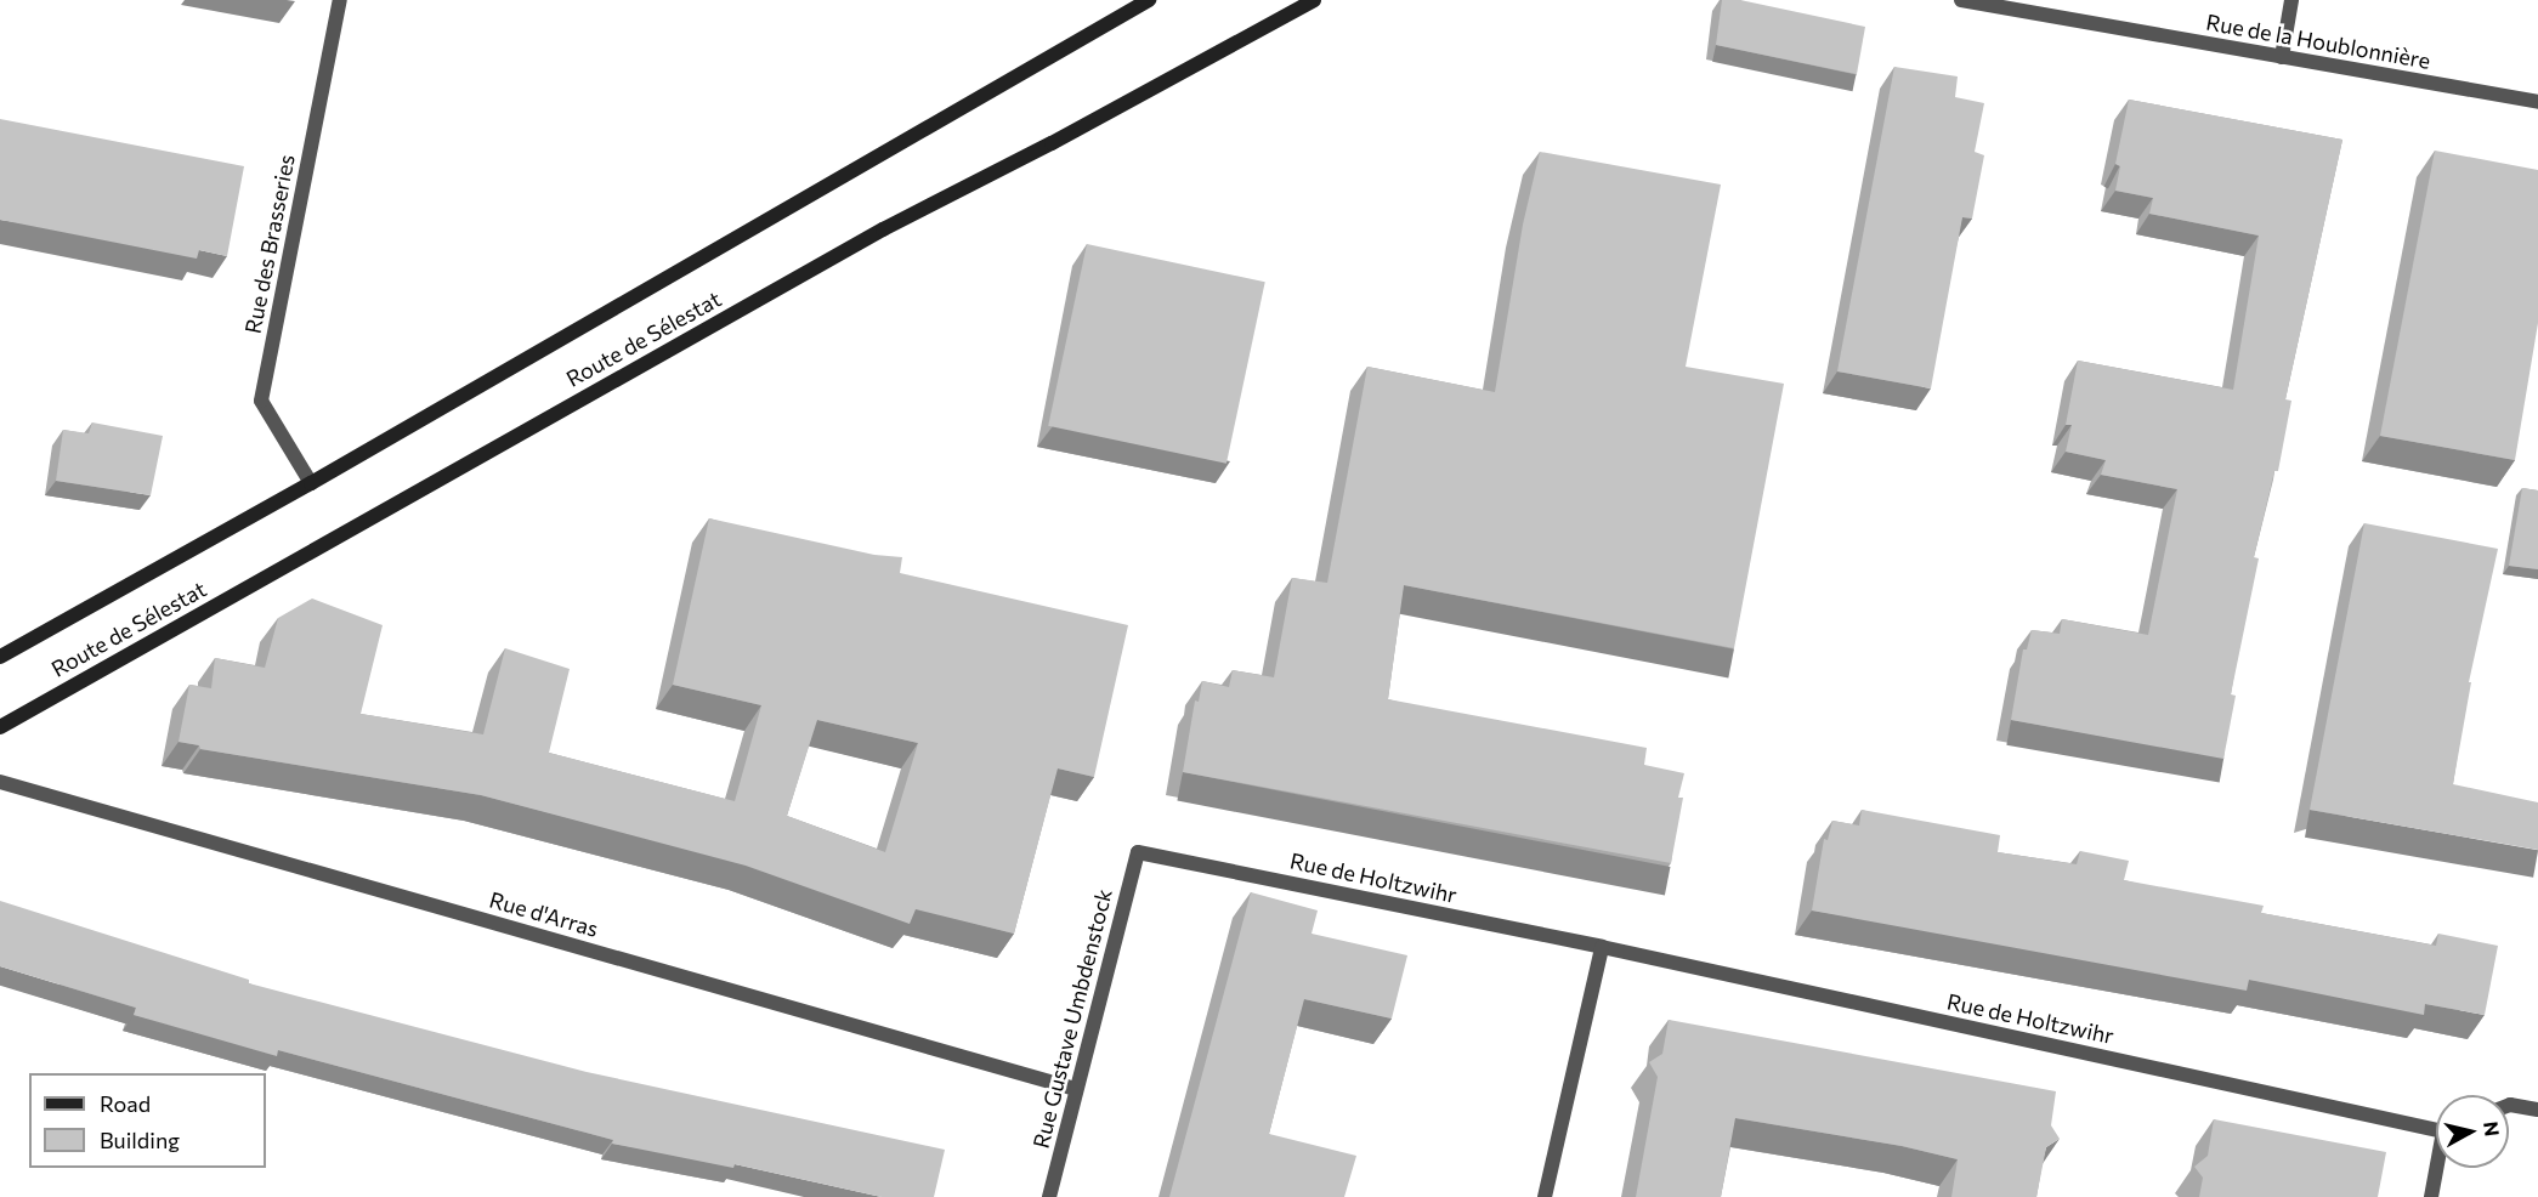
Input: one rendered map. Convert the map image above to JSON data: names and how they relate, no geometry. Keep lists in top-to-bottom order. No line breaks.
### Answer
{"streets":{"main road":["Route de Sélestat"],"street":["Rue de la Houblonnière","Rue des Brasseries","Rue de Holtzwihr","Rue d'Arras","Rue Gustave Umbdenstock"]},"crossings":[["Rue des Brasseries","Route de Sélestat"],["Rue de Holtzwihr","Rue Gustave Umbdenstock"],["Rue d'Arras","Rue Gustave Umbdenstock"]],"legend":["Road","Building"],"north":"right"}
